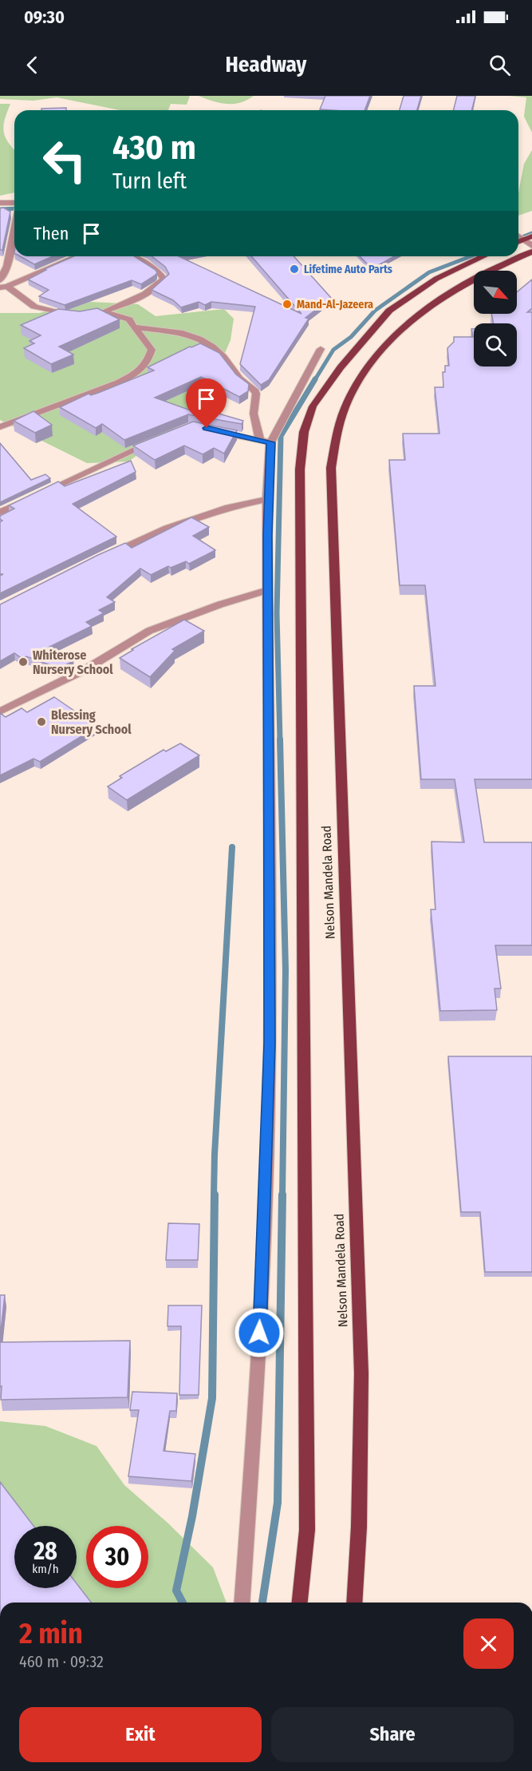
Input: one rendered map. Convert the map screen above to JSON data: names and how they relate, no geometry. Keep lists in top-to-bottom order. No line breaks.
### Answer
{"streets":{"main road":["Nelson Mandela Road"]},"places":["Lifetime Auto Parts","Mand-Al-Jazeera","Whiterose Nursery School","Blessing Nursery School"],"north":"bottom right","page":{"status":"09:30","header":"Headway","turn":["430 m","Turn left"],"then":"Then","speed":"28 km/h","limit":"30","heading":["2 min","460 m · 09:32"],"buttons":["Exit","Share"]}}
